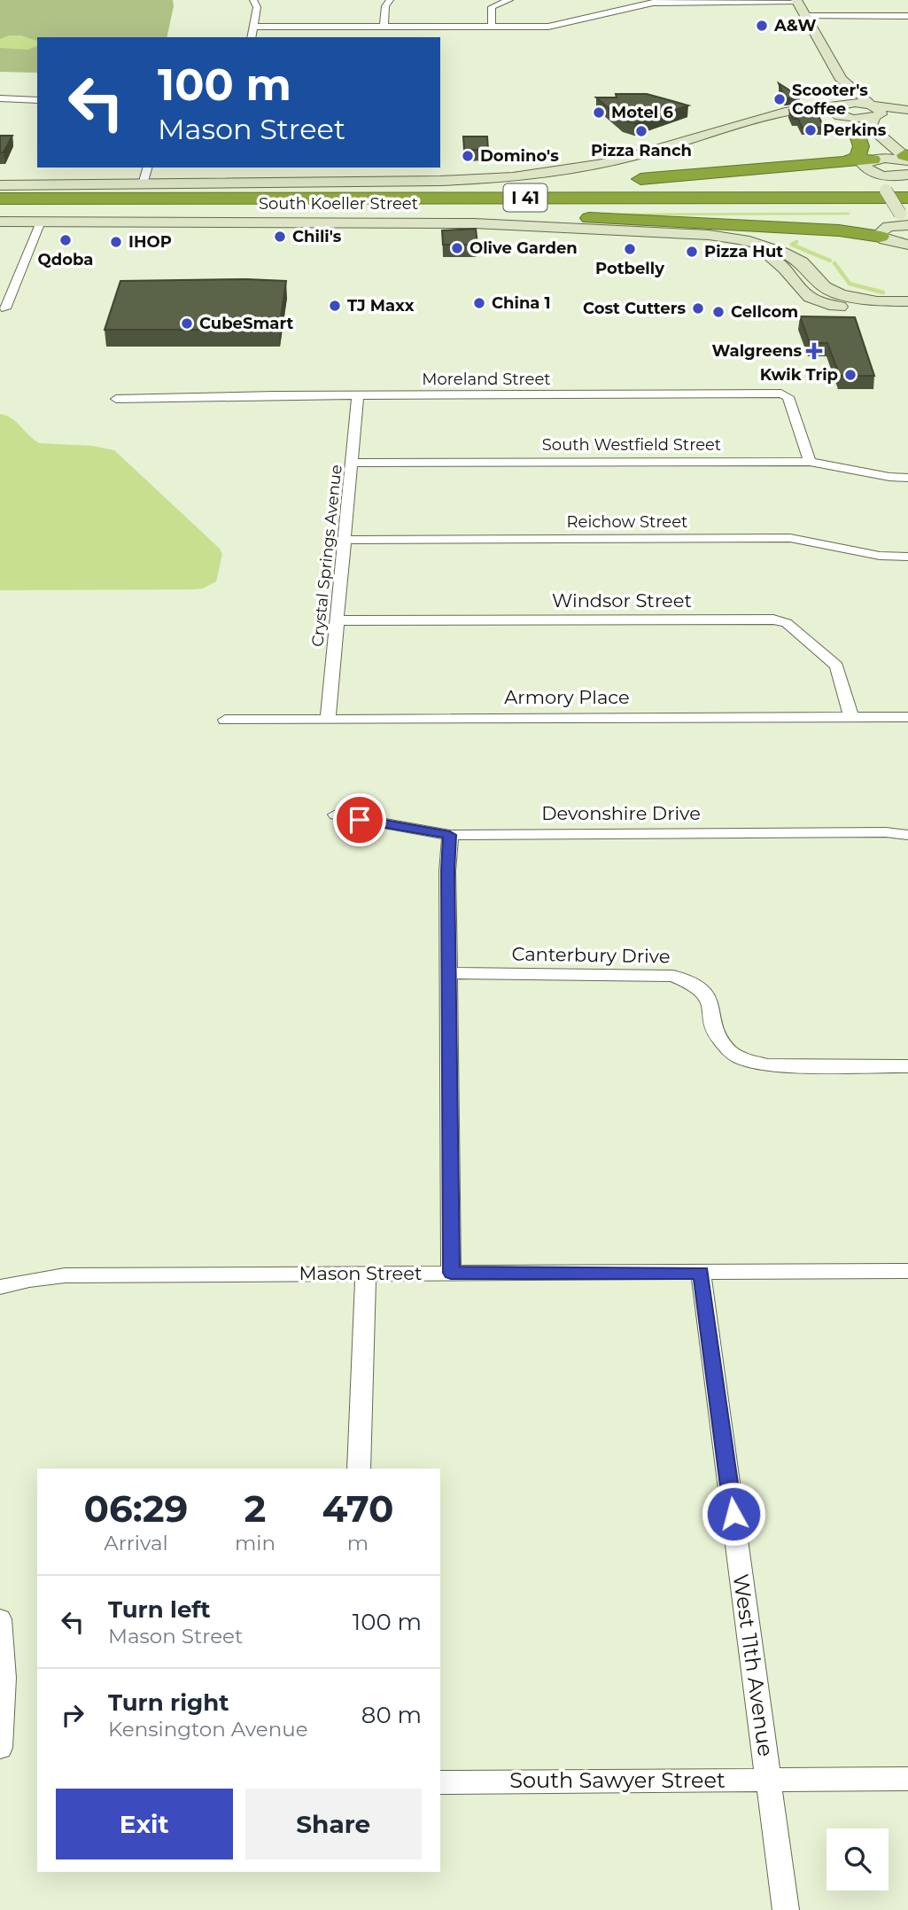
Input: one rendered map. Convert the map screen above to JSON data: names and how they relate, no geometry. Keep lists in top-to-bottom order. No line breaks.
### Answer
{"streets":{"highway":["I 41"],"street":["South Koeller Street","Moreland Street","South Westfield Street","Reichow Street","Crystal Springs Avenue","Windsor Street","Armory Place","Devonshire Drive","Canterbury Drive","Mason Street","West 11th Avenue","South Sawyer Street"]},"crossings":[["Moreland Street","South Westfield Street"],["Moreland Street","Crystal Springs Avenue"],["South Westfield Street","Crystal Springs Avenue"],["Reichow Street","Crystal Springs Avenue"],["Crystal Springs Avenue","Windsor Street"],["Crystal Springs Avenue","Armory Place"],["Windsor Street","Armory Place"],["Mason Street","West 11th Avenue"],["West 11th Avenue","South Sawyer Street"]],"places":{"other":["A&W","Scooter's Coffee","Motel 6","Perkins","Pizza Ranch","Domino's","Chili's","Qdoba","IHOP","Olive Garden","Potbelly","Pizza Hut","China 1","TJ Maxx","Cost Cutters","Cellcom","CubeSmart","Kwik Trip"],"health":["Walgreens"]},"page":{"turn":["100 m","Mason Street"],"eta":["06:29","Arrival","2","min","470","m"],"list":[{"name":"Turn left","note":"Mason Street","value":"100 m"},{"name":"Turn right","note":"Kensington Avenue","value":"80 m"}],"buttons":["Exit","Share"]}}
